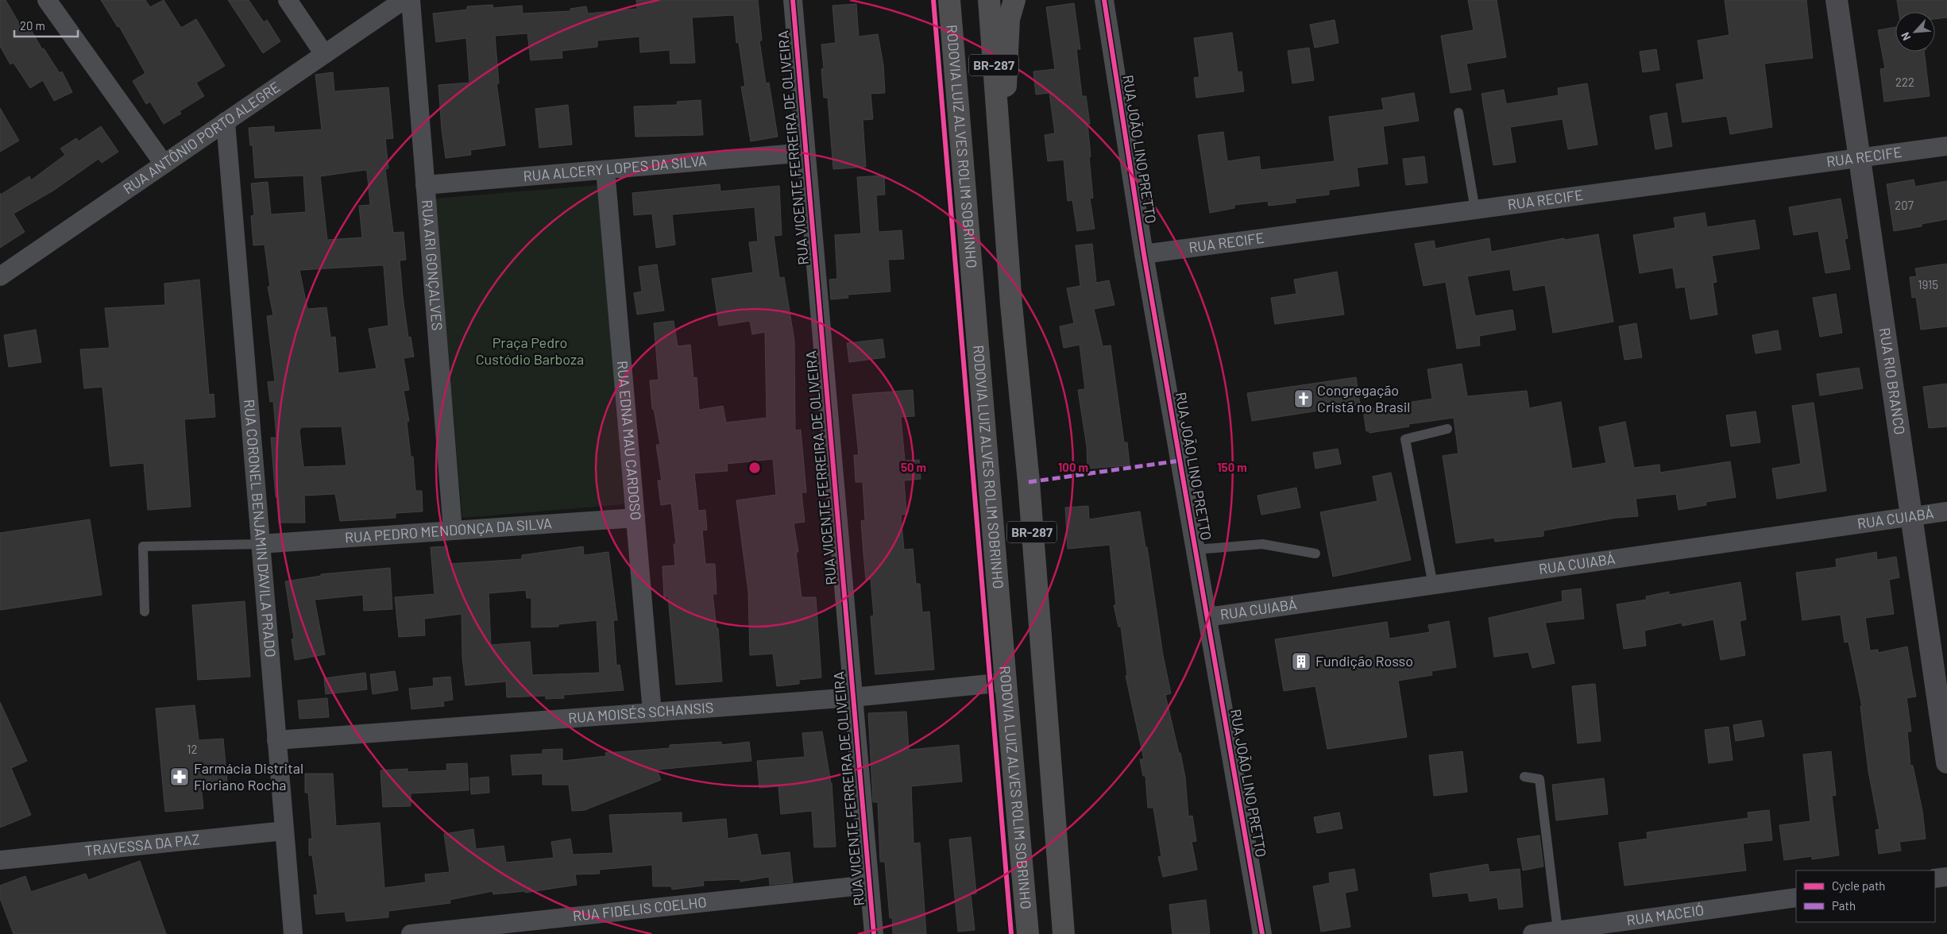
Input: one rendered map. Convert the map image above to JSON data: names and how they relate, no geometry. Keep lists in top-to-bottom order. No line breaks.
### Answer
{"streets":{"highway":["BR-287","RODOVIA LUIZ ALVES ROLIM SOBRINHO"],"street":["RUA ANTÔNIO PORTO ALEGRE","RUA VICENTE FERREIRA DE OLIVEIRA","RUA JOÃO LINO PRETTO","RUA RECIFE","RUA ALCERY LOPES DA SILVA","RUA ARI GONÇALVES","RUA RIO BRANCO","RUA EDNA MAU CARDOSO","RUA CUIABÁ","RUA CORONEL BENJAMIN D'AVILA PRADO","RUA PEDRO MENDONÇA DA SILVA","RUA MOISÉS SCHANSIS","TRAVESSA DA PAZ","RUA FIDELIS COELHO","RUA MACEIÓ"]},"crossings":[["RUA ANTÔNIO PORTO ALEGRE","RUA CORONEL BENJAMIN D'AVILA PRADO"],["RODOVIA LUIZ ALVES ROLIM SOBRINHO","RUA MOISÉS SCHANSIS"],["RUA VICENTE FERREIRA DE OLIVEIRA","RUA ALCERY LOPES DA SILVA"],["RUA VICENTE FERREIRA DE OLIVEIRA","RUA MOISÉS SCHANSIS"],["RUA VICENTE FERREIRA DE OLIVEIRA","RUA FIDELIS COELHO"],["RUA JOÃO LINO PRETTO","RUA RECIFE"],["RUA JOÃO LINO PRETTO","RUA CUIABÁ"],["RUA RECIFE","RUA RIO BRANCO"],["RUA ALCERY LOPES DA SILVA","RUA ARI GONÇALVES"],["RUA ALCERY LOPES DA SILVA","RUA EDNA MAU CARDOSO"],["RUA ARI GONÇALVES","RUA PEDRO MENDONÇA DA SILVA"],["RUA RIO BRANCO","RUA CUIABÁ"],["RUA EDNA MAU CARDOSO","RUA PEDRO MENDONÇA DA SILVA"],["RUA EDNA MAU CARDOSO","RUA MOISÉS SCHANSIS"],["RUA CORONEL BENJAMIN D'AVILA PRADO","RUA PEDRO MENDONÇA DA SILVA"],["RUA CORONEL BENJAMIN D'AVILA PRADO","RUA MOISÉS SCHANSIS"],["RUA CORONEL BENJAMIN D'AVILA PRADO","TRAVESSA DA PAZ"]],"parks":["Praça Pedro Custódio Barboza"],"places":{"church":["Congregação Cristã no Brasil"],"building":["Fundição Rosso"],"pharmacy":["Farmácia Distrital Floriano Rocha"]},"house_numbers":["222","207","1915","12"],"legend":["Cycle path","Path"],"scale_bar":"20 m","north":"bottom left","rings":["50 m","100 m","150 m"]}
